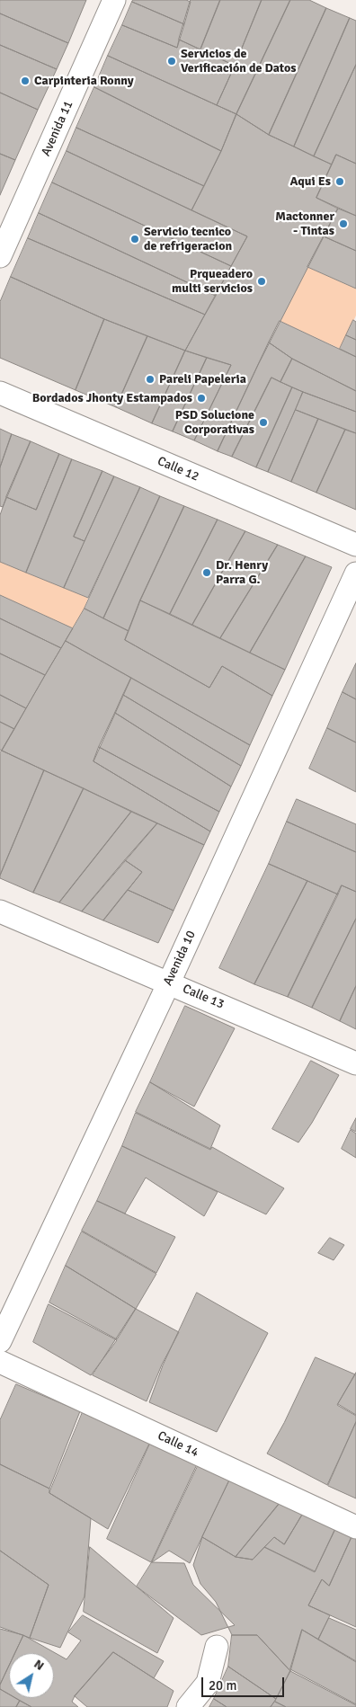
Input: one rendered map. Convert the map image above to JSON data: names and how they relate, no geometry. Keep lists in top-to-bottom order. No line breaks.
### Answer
{"streets":{"street":["Avenida 11","Calle 12","Avenida 10","Calle 13","Calle 14"]},"crossings":[["Avenida 10","Calle 13"]],"places":["Servicios de Verificación de Datos","Carpinteria Ronny","Aqui Es","Mactonner - Tintas","Servicio tecnico de refrigeracion","Prqueadero multi servicios","Pareli Papeleria","Bordados Jhonty Estampados","PSD Solucione Corporativas","Dr. Henry Parra G."],"scale_bar":"20 m","north":"top right"}
